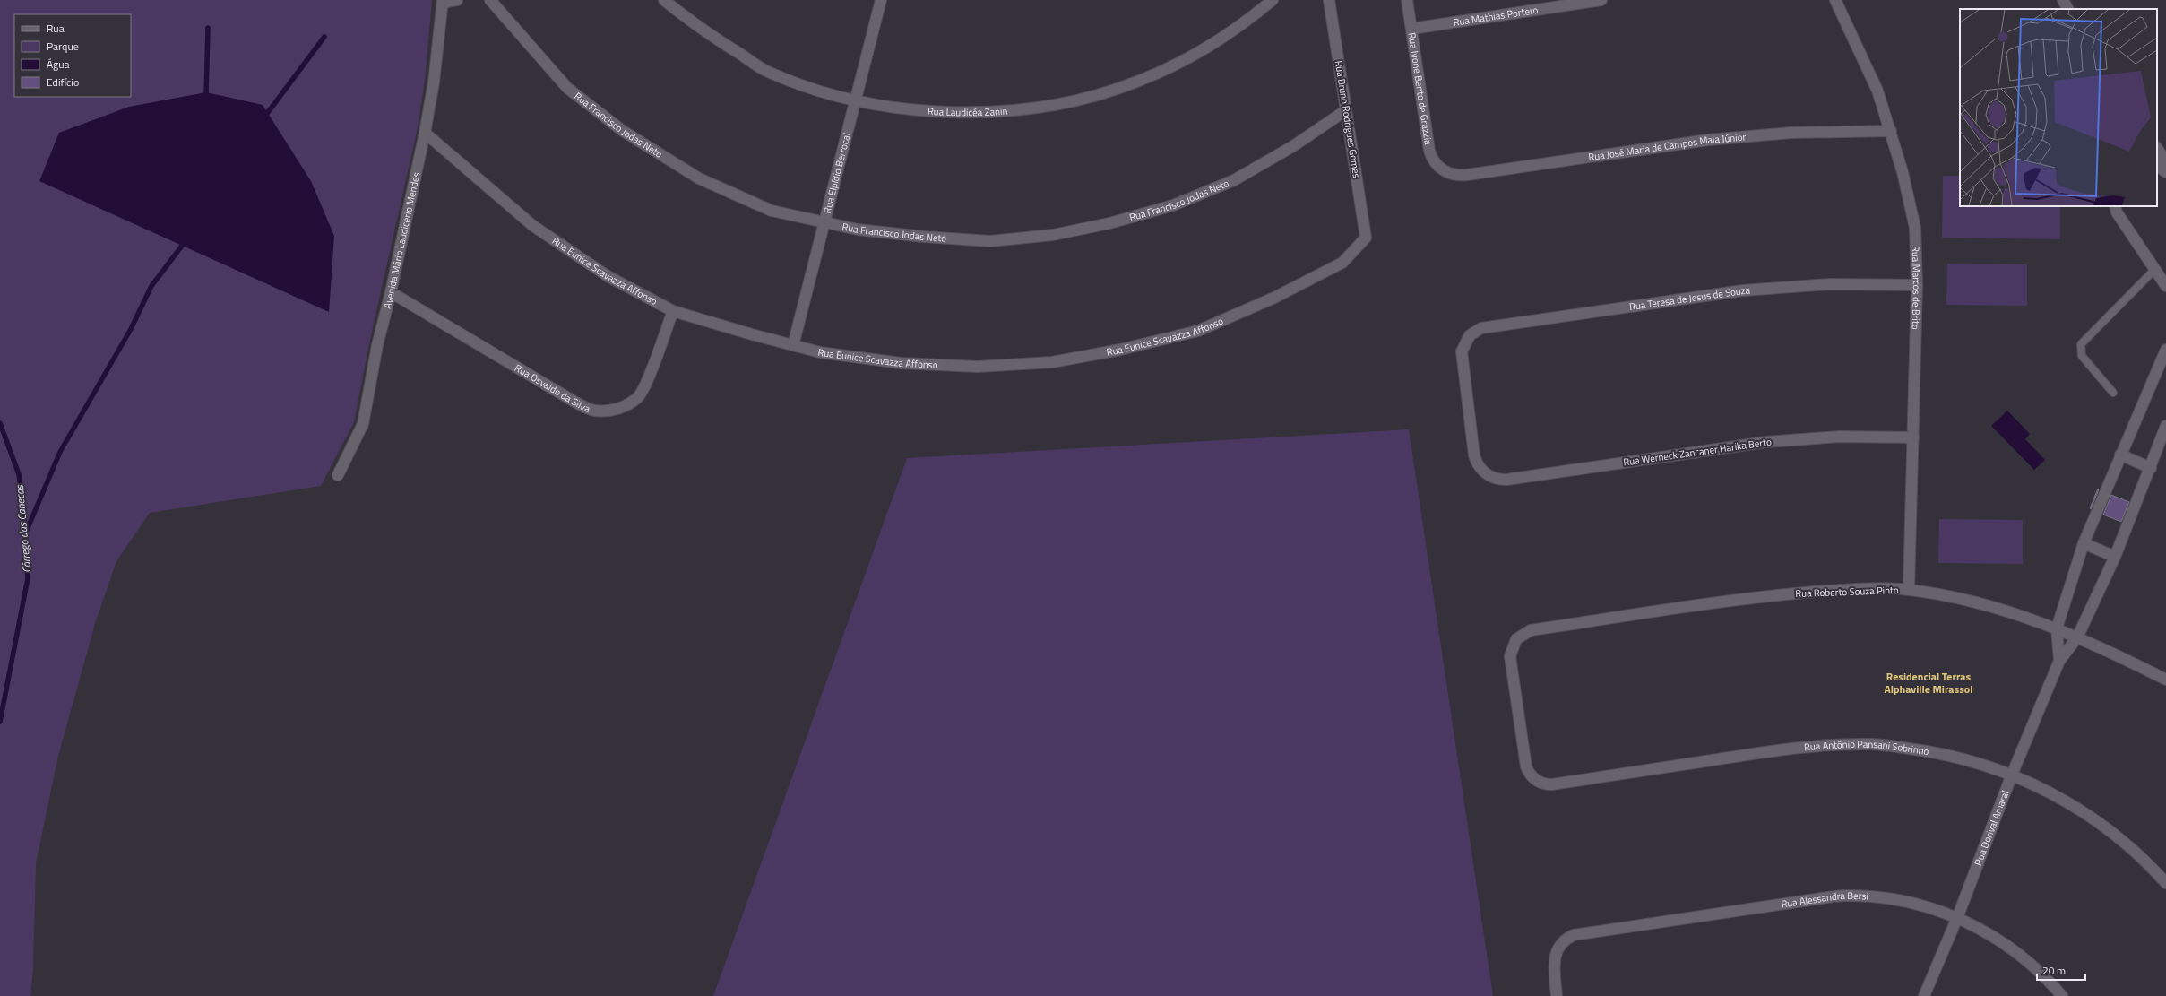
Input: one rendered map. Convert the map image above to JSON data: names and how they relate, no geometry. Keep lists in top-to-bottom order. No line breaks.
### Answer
{"streets":{"street":["Rua Mathias Portero","Rua Ivone Bento de Grazzia","Rua Laudicéa Zanin","Rua Bruno Rodrigues Gomes","Rua Francisco Jodas Neto","Rua José Maria de Campos Maia Júnior","Rua Elpídio Berrocal","Avenida Mário Laudicerio Mendes","Rua Eunice Scavazza Affonso","Rua Marcos de Brito","Rua Teresa de Jesus de Souza","Rua Osvaldo da Silva","Rua Werneck Zancaner Harika Berto","Rua Roberto Souza Pinto","Rua Antônio Pansani Sobrinho","Rua Dorival Amaral","Rua Alessandra Bersi"]},"crossings":[["Rua Mathias Portero","Rua Ivone Bento de Grazzia"],["Rua Ivone Bento de Grazzia","Rua José Maria de Campos Maia Júnior"],["Rua Laudicéa Zanin","Rua Elpídio Berrocal"],["Rua Bruno Rodrigues Gomes","Rua Francisco Jodas Neto"],["Rua Bruno Rodrigues Gomes","Rua Eunice Scavazza Affonso"],["Rua Francisco Jodas Neto","Rua Elpídio Berrocal"],["Rua José Maria de Campos Maia Júnior","Rua Marcos de Brito"],["Rua Elpídio Berrocal","Rua Eunice Scavazza Affonso"],["Avenida Mário Laudicerio Mendes","Rua Eunice Scavazza Affonso"],["Avenida Mário Laudicerio Mendes","Rua Osvaldo da Silva"],["Rua Eunice Scavazza Affonso","Rua Osvaldo da Silva"],["Rua Marcos de Brito","Rua Teresa de Jesus de Souza"],["Rua Marcos de Brito","Rua Werneck Zancaner Harika Berto"],["Rua Marcos de Brito","Rua Roberto Souza Pinto"],["Rua Teresa de Jesus de Souza","Rua Werneck Zancaner Harika Berto"],["Rua Roberto Souza Pinto","Rua Antônio Pansani Sobrinho"],["Rua Antônio Pansani Sobrinho","Rua Dorival Amaral"],["Rua Dorival Amaral","Rua Alessandra Bersi"]],"districts":["Residencial Terras Alphaville Mirassol"],"water":["Córrego das Canecas"],"legend":["Rua","Parque","Água","Edifício"],"scale_bar":"20 m"}
